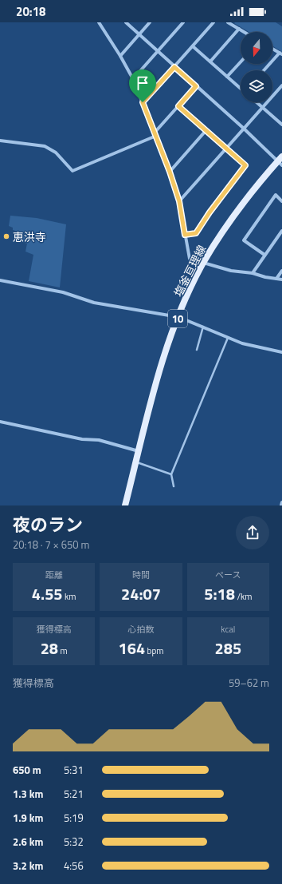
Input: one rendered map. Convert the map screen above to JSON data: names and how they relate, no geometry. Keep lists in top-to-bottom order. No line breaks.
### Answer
{"streets":{"main road":["塩釜亘理線","10"]},"places":["恵洪寺"],"north":"bottom","page":{"status":"20:18","heading":["夜のラン","20:18 · 7 × 650 m"],"stats":[["距離","4.55 km"],["時間","24:07"],["ペース","5:18 /km"],["獲得標高","28 m"],["心拍数","164 bpm"],["kcal","285"]],"chart":["獲得標高","59–62 m"],"list":[{"name":"650 m","note":"5:31"},{"name":"1.3 km","note":"5:21"},{"name":"1.9 km","note":"5:19"},{"name":"2.6 km","note":"5:32"},{"name":"3.2 km","note":"4:56"}]}}
